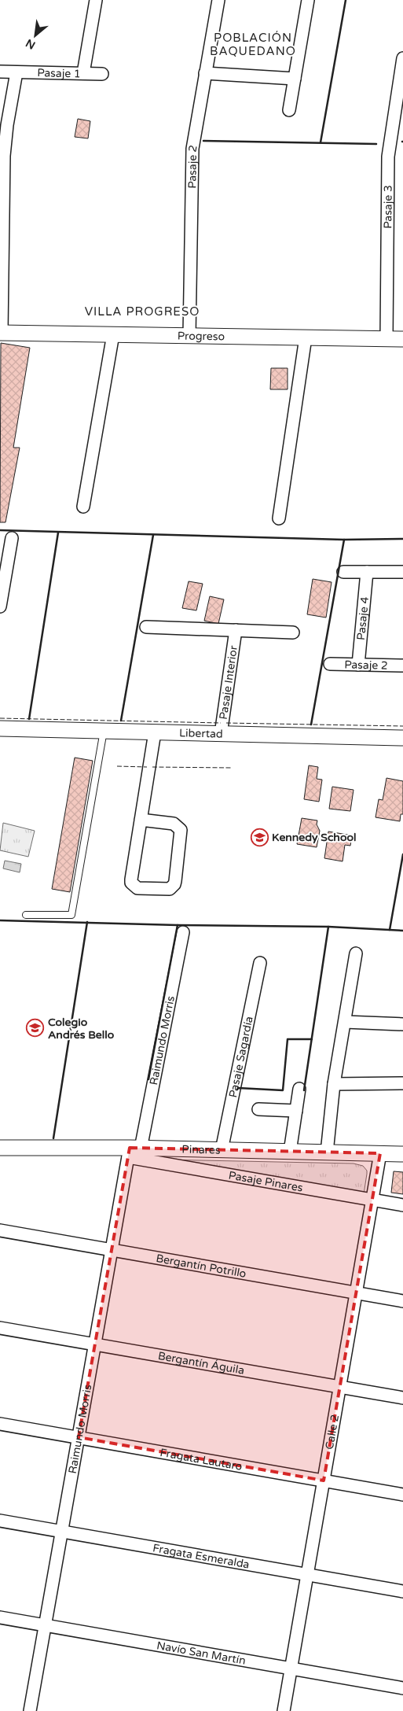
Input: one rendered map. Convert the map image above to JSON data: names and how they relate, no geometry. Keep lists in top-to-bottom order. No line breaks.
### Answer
{"streets":{"street":["Pasaje 1","Pasaje 2","Pasaje 3","Progreso","Pasaje 4","Pasaje Interior","Libertad","Raimundo Morris","Pasaje Sagardía","Pinares","Pasaje Pinares","Bergantín Potrillo","Bergantín Águila","Calle 2","Fragata Lautaro","Fragata Esmeralda","Navío San Martín"]},"crossings":[["Pasaje 2","Progreso"],["Pasaje 2","Pasaje 4"],["Pasaje 3","Progreso"],["Pasaje Interior","Libertad"],["Raimundo Morris","Pinares"],["Raimundo Morris","Pasaje Pinares"],["Raimundo Morris","Bergantín Potrillo"],["Raimundo Morris","Bergantín Águila"],["Raimundo Morris","Fragata Lautaro"],["Raimundo Morris","Fragata Esmeralda"],["Raimundo Morris","Navío San Martín"],["Pasaje Sagardía","Pinares"],["Pinares","Pasaje Pinares"],["Pinares","Calle 2"],["Pasaje Pinares","Calle 2"],["Bergantín Potrillo","Calle 2"],["Bergantín Águila","Calle 2"],["Calle 2","Fragata Lautaro"],["Calle 2","Fragata Esmeralda"],["Calle 2","Navío San Martín"]],"districts":["POBLACIÓN BAQUEDANO","VILLA PROGRESO"],"places":{"school or university":["Kennedy School","Colegio Andrés Bello"]},"north":"bottom left"}
